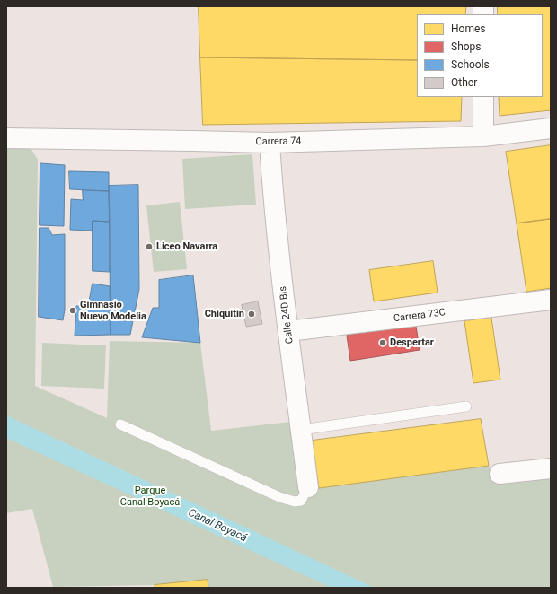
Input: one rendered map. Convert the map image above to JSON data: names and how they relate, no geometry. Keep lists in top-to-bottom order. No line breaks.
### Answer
{"streets":{"street":["Carrera 74","Calle 24D Bis","Carrera 73C"]},"crossings":[["Carrera 74","Calle 24D Bis"],["Calle 24D Bis","Carrera 73C"]],"water":["Canal Boyacá"],"parks":["Parque Canal Boyacá"],"places":["Liceo Navarra","Gimnasio Nuevo Modelia","Chiquitin","Despertar"],"legend":["Homes","Shops","Schools","Other"]}
